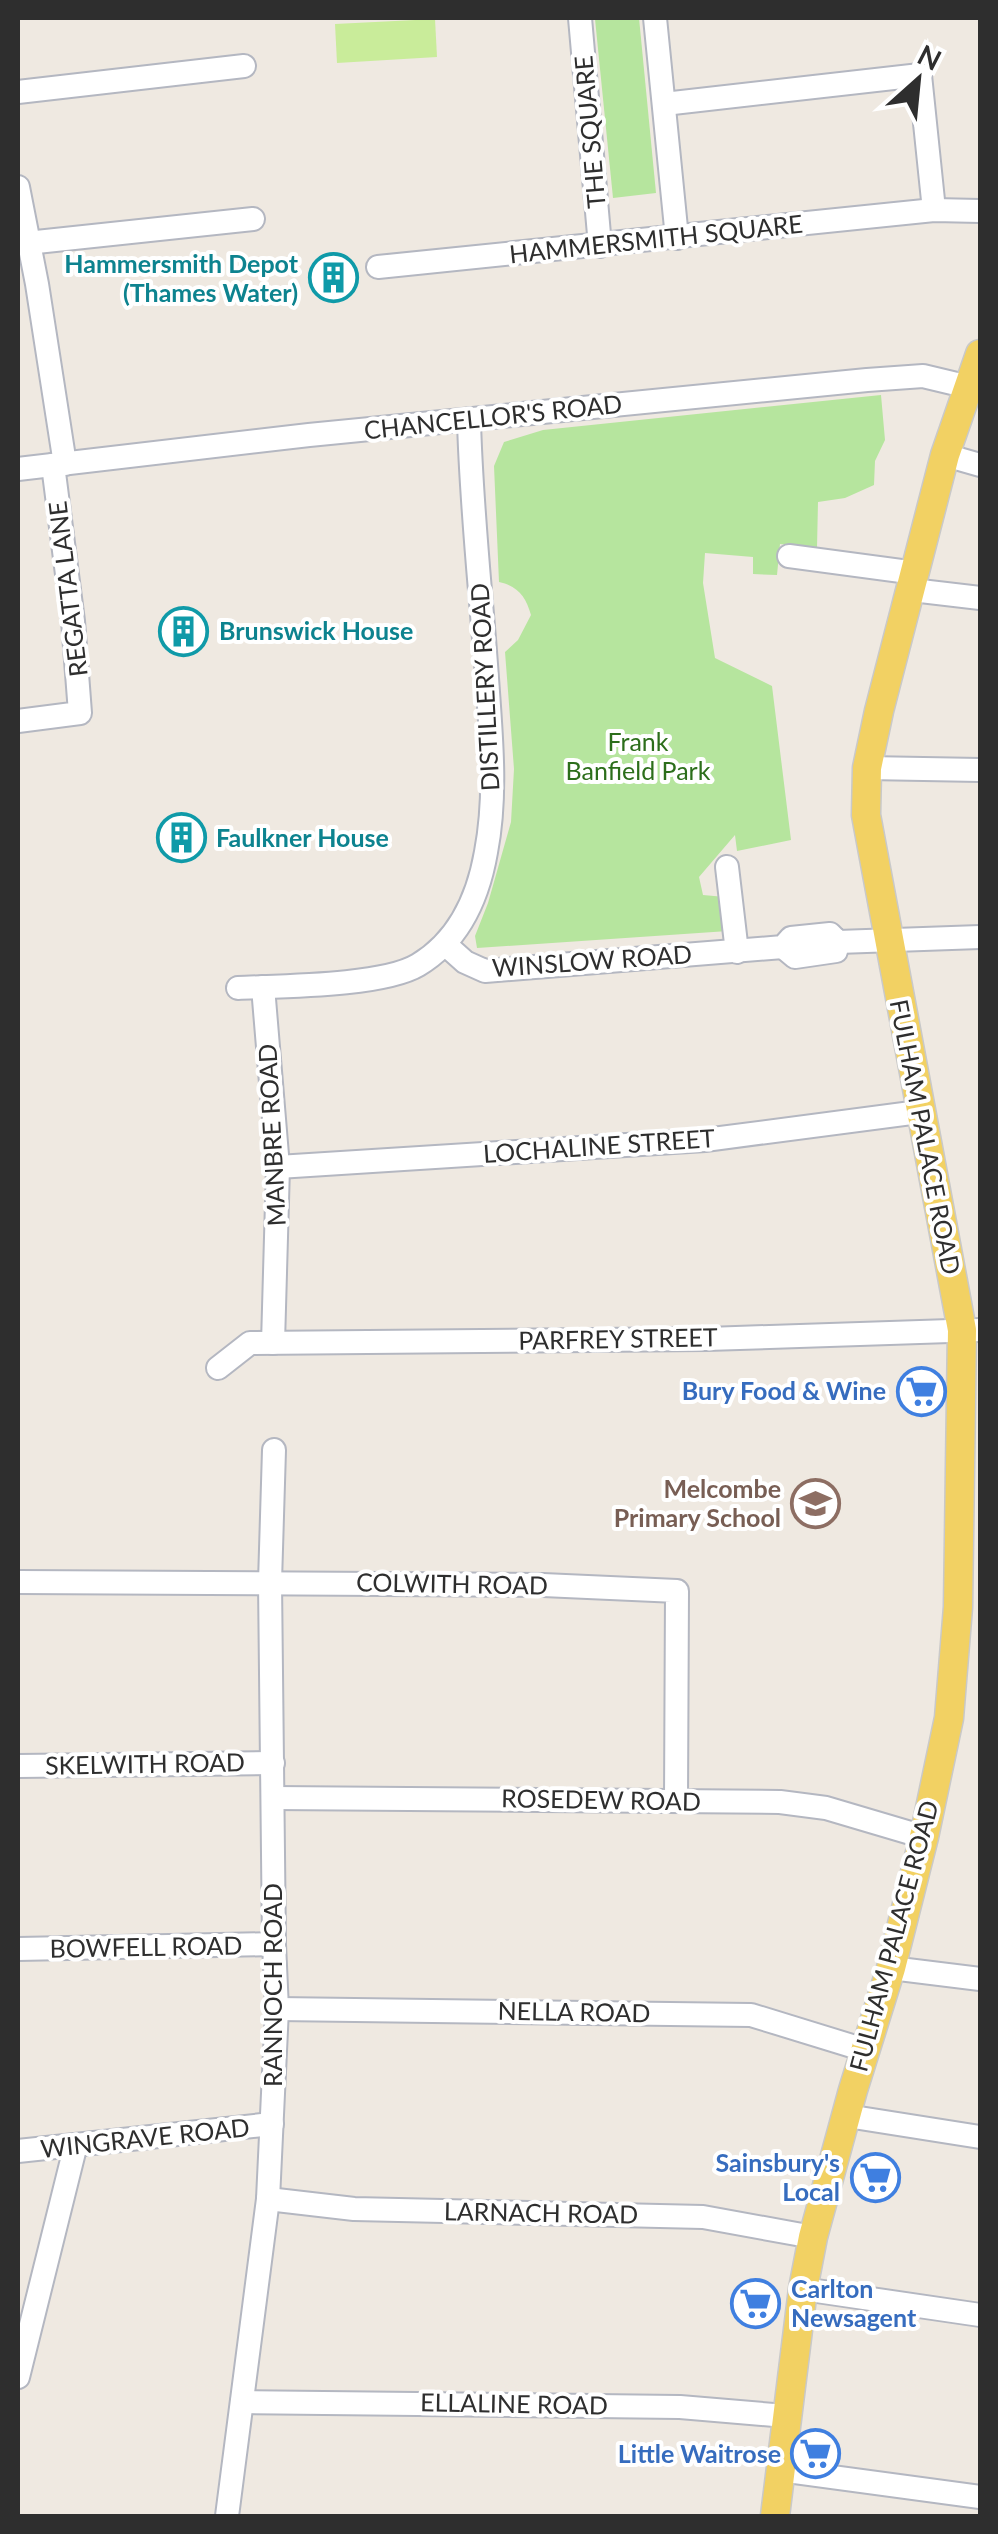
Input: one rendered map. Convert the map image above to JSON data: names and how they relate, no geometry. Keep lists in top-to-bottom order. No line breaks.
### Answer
{"streets":{"main road":["FULHAM PALACE ROAD"],"street":["THE SQUARE","HAMMERSMITH SQUARE","CHANCELLOR'S ROAD","REGATTA LANE","DISTILLERY ROAD","WINSLOW ROAD","MANBRE ROAD","LOCHALINE STREET","PARFREY STREET","COLWITH ROAD","SKELWITH ROAD","ROSEDEW ROAD","BOWFELL ROAD","RANNOCH ROAD","NELLA ROAD","WINGRAVE ROAD","LARNACH ROAD","ELLALINE ROAD"]},"crossings":[["THE SQUARE","HAMMERSMITH SQUARE"],["CHANCELLOR'S ROAD","REGATTA LANE"],["CHANCELLOR'S ROAD","DISTILLERY ROAD"],["CHANCELLOR'S ROAD","FULHAM PALACE ROAD"],["DISTILLERY ROAD","WINSLOW ROAD"],["WINSLOW ROAD","FULHAM PALACE ROAD"],["MANBRE ROAD","LOCHALINE STREET"],["MANBRE ROAD","PARFREY STREET"],["FULHAM PALACE ROAD","LOCHALINE STREET"],["FULHAM PALACE ROAD","PARFREY STREET"],["FULHAM PALACE ROAD","ROSEDEW ROAD"],["FULHAM PALACE ROAD","NELLA ROAD"],["FULHAM PALACE ROAD","LARNACH ROAD"],["FULHAM PALACE ROAD","ELLALINE ROAD"],["COLWITH ROAD","ROSEDEW ROAD"],["COLWITH ROAD","RANNOCH ROAD"],["SKELWITH ROAD","RANNOCH ROAD"],["ROSEDEW ROAD","RANNOCH ROAD"],["BOWFELL ROAD","RANNOCH ROAD"],["RANNOCH ROAD","NELLA ROAD"],["RANNOCH ROAD","WINGRAVE ROAD"],["RANNOCH ROAD","LARNACH ROAD"],["RANNOCH ROAD","ELLALINE ROAD"]],"parks":["Frank Banfield Park"],"places":{"building":["Hammersmith Depot (Thames Water)","Brunswick House","Faulkner House"],"supermarket":["Bury Food & Wine","Sainsbury's Local","Carlton Newsagent","Little Waitrose"],"school or university":["Melcombe Primary School"]},"north":"top right"}
